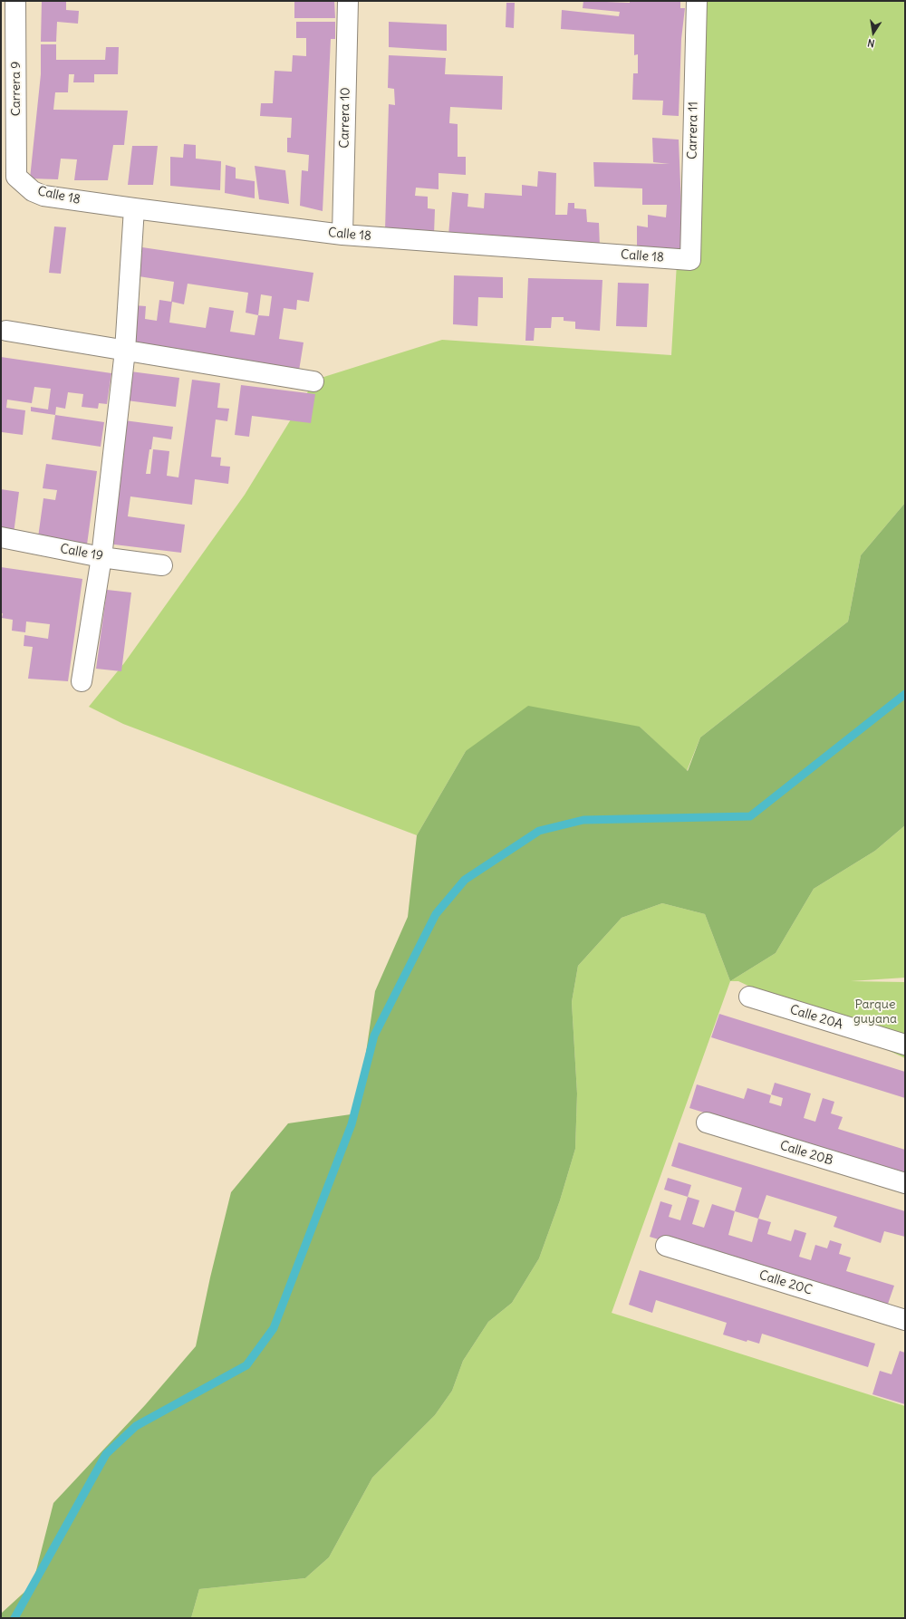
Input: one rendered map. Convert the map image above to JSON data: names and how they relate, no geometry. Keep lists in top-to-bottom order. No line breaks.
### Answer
{"streets":{"street":["Carrera 9","Carrera 10","Carrera 11","Calle 18","Calle 19","Calle 20A","Calle 20B","Calle 20C"]},"crossings":[["Carrera 9","Calle 18"],["Carrera 10","Calle 18"],["Carrera 11","Calle 18"]],"parks":["Parque guyana"],"north":"bottom"}
